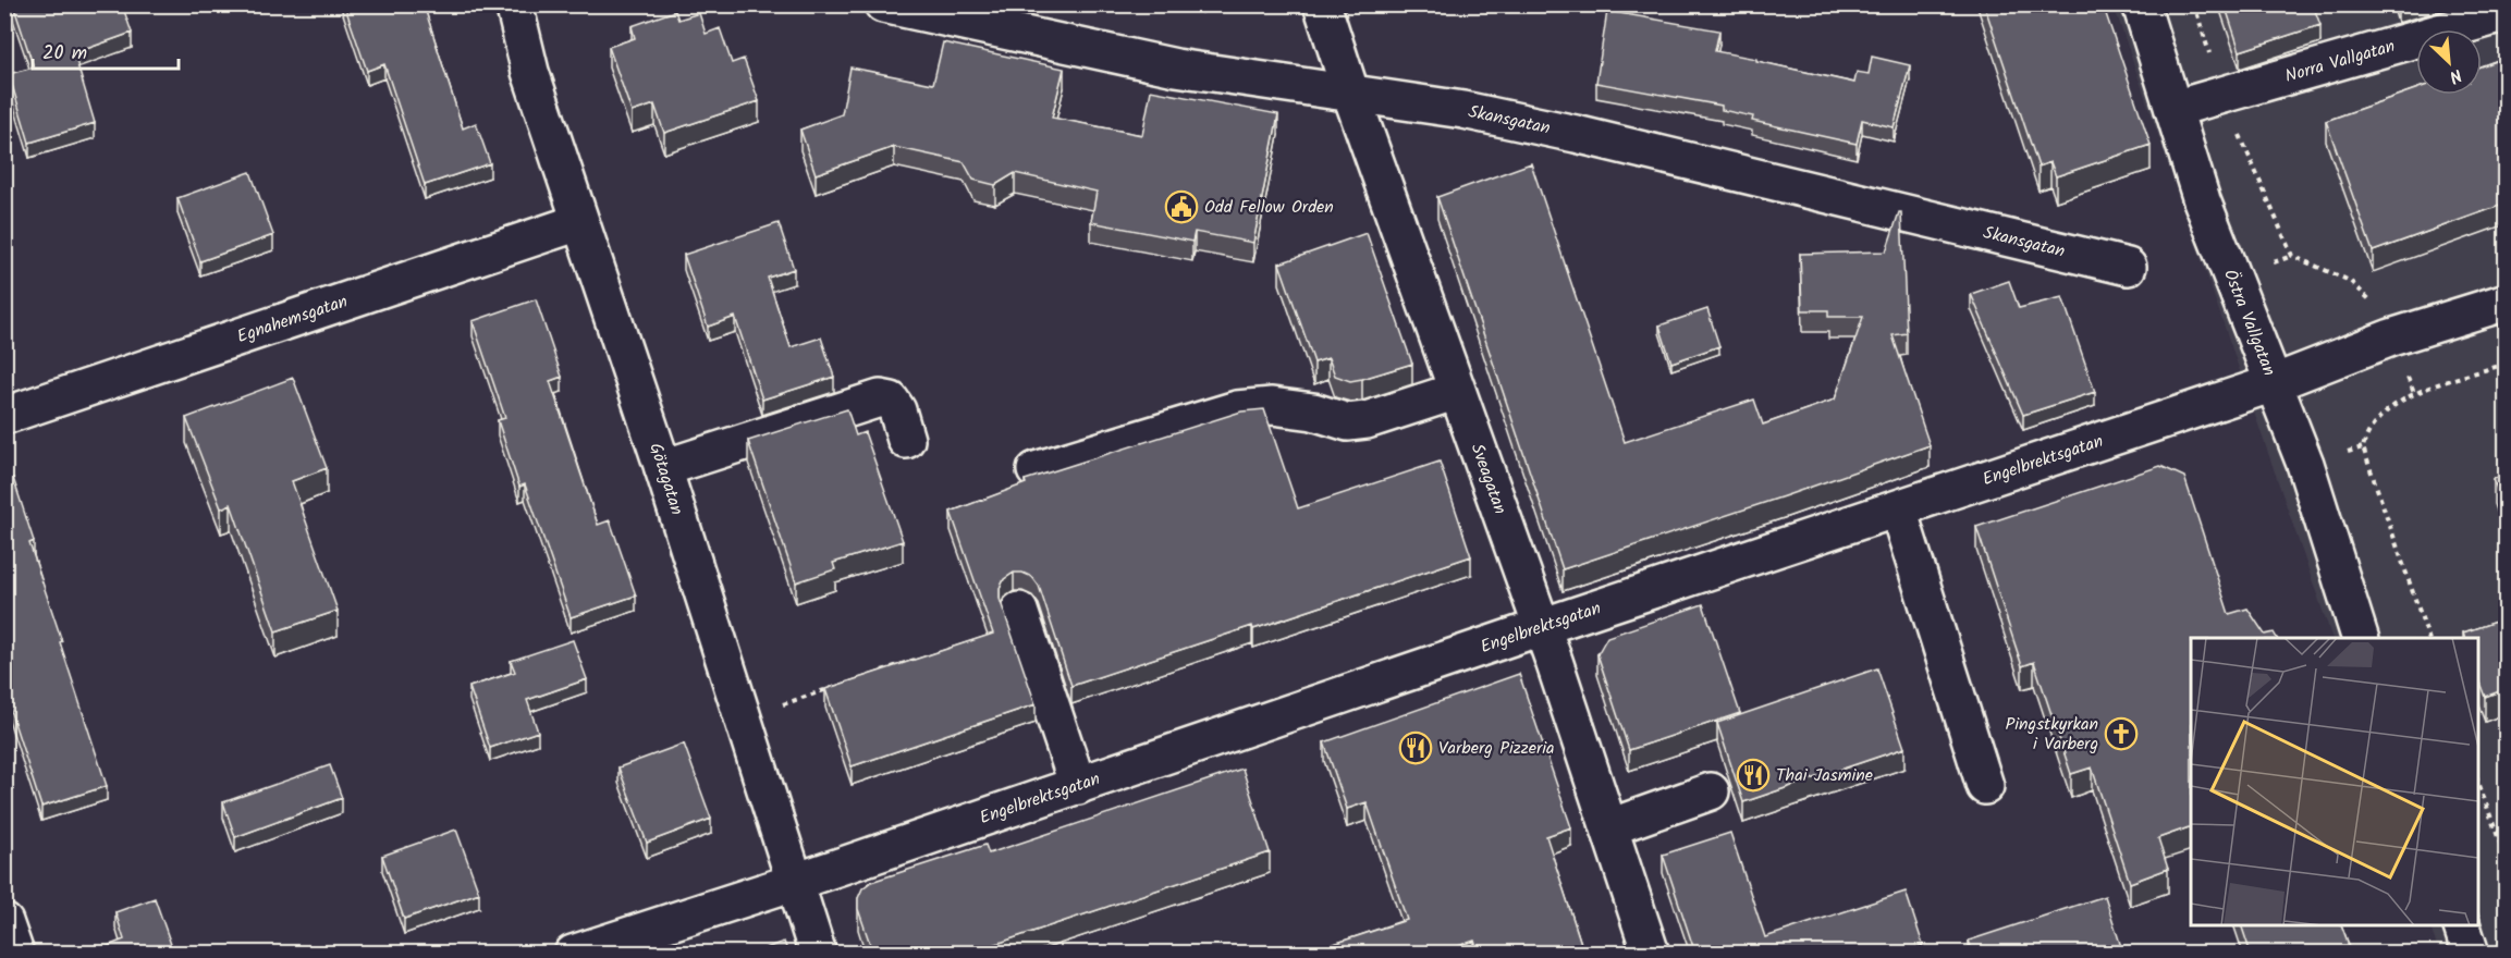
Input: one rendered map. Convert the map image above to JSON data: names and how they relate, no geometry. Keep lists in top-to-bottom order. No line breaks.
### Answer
{"streets":{"street":["Norra Vallgatan","Skansgatan","Egnahemsgatan","Östra Vallgatan","Engelbrektsgatan","Götagatan","Sveagatan"]},"crossings":[["Norra Vallgatan","Östra Vallgatan"],["Skansgatan","Sveagatan"],["Egnahemsgatan","Götagatan"],["Östra Vallgatan","Engelbrektsgatan"],["Engelbrektsgatan","Götagatan"],["Engelbrektsgatan","Sveagatan"]],"places":{"public building":["Odd Fellow Orden"],"church":["Pingstkyrkan i Varberg"],"restaurant":["Varberg Pizzeria","Thai Jasmine"]},"scale_bar":"20 m","north":"bottom right"}
